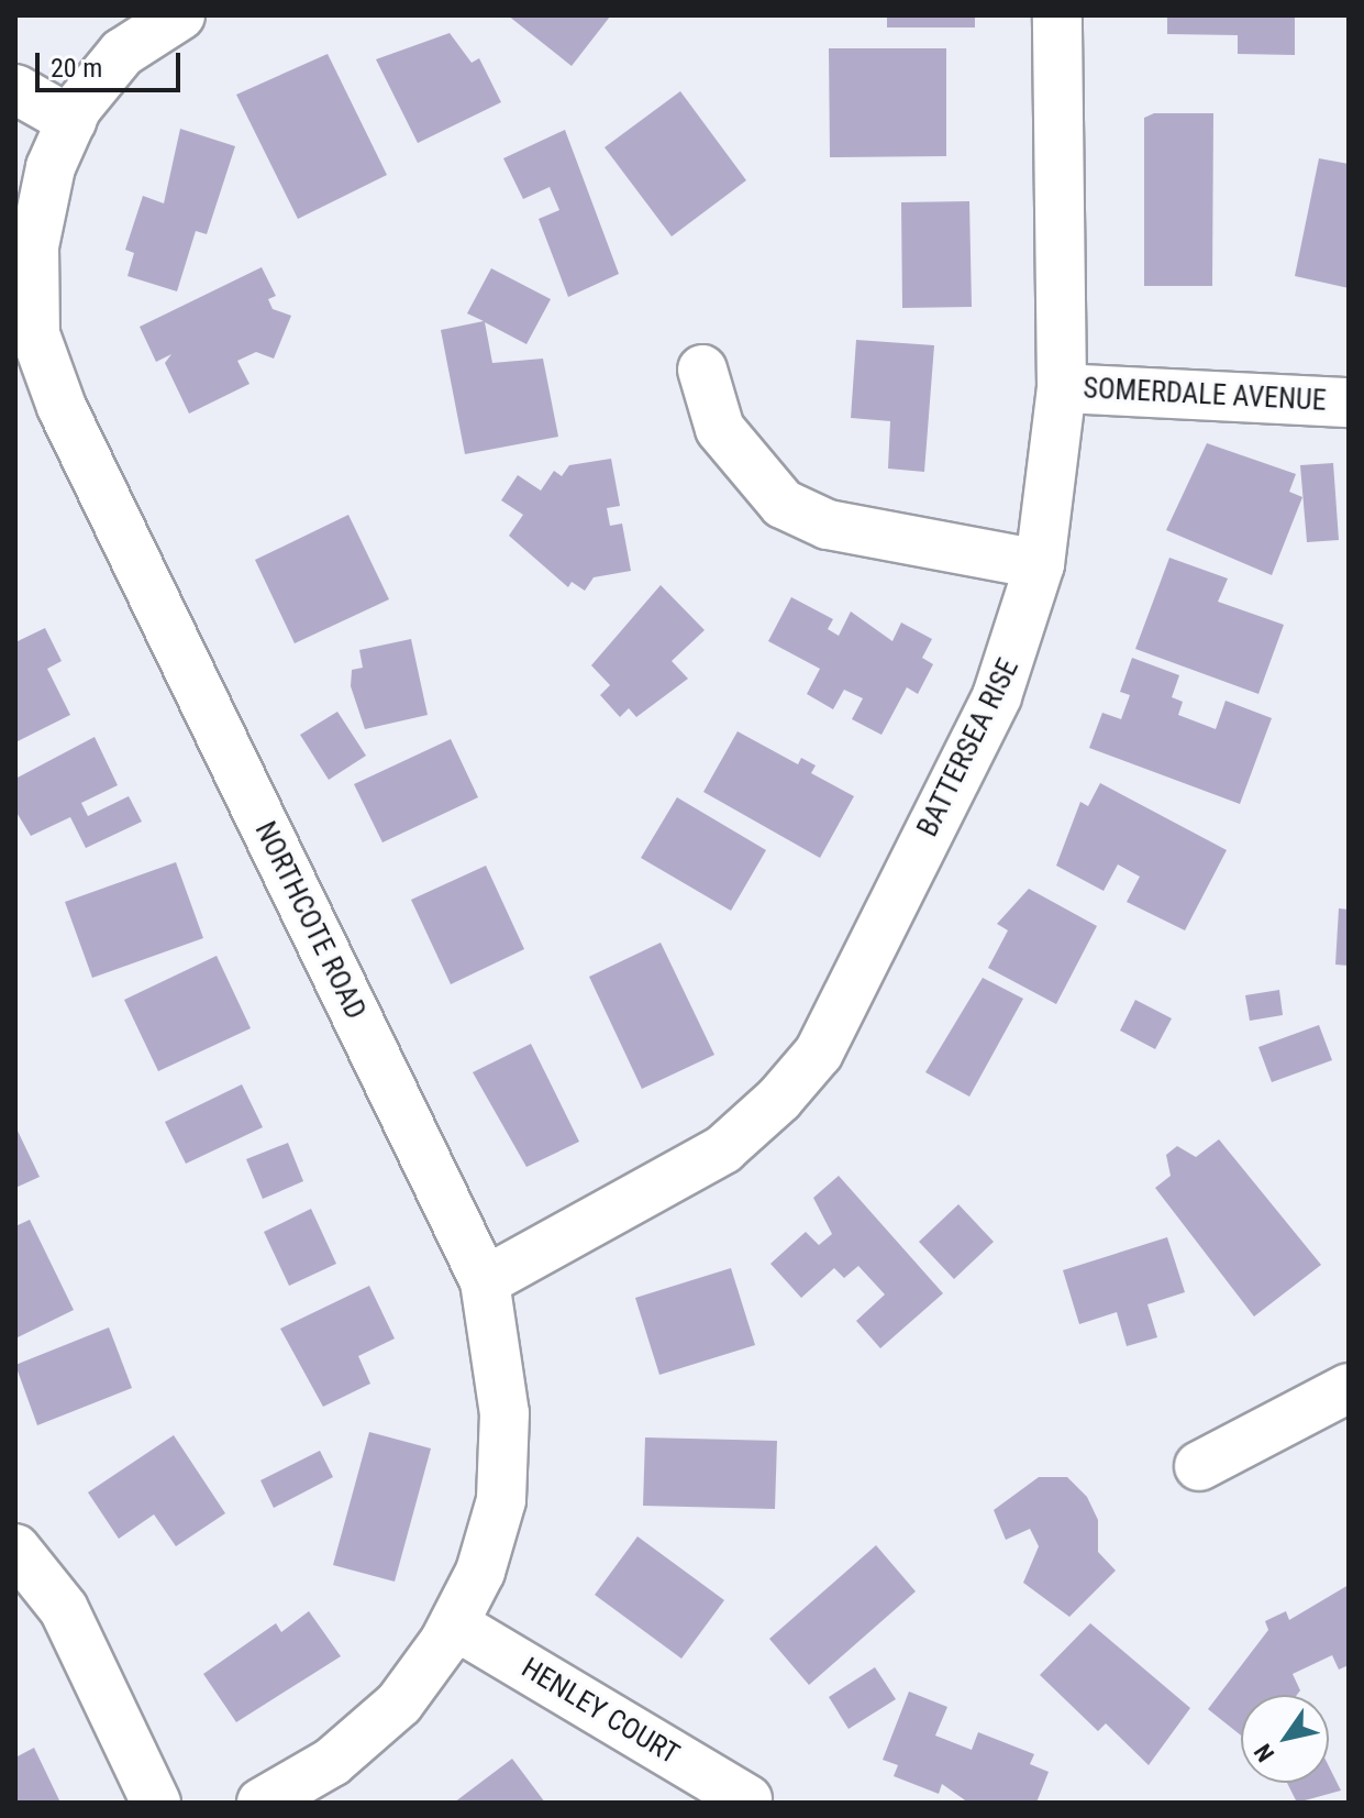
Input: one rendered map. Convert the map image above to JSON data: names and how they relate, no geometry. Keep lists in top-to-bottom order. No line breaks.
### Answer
{"streets":{"street":["SOMERDALE AVENUE","BATTERSEA RISE","NORTHCOTE ROAD","HENLEY COURT"]},"crossings":[["SOMERDALE AVENUE","BATTERSEA RISE"],["BATTERSEA RISE","NORTHCOTE ROAD"],["NORTHCOTE ROAD","HENLEY COURT"]],"scale_bar":"20 m","north":"bottom left"}
